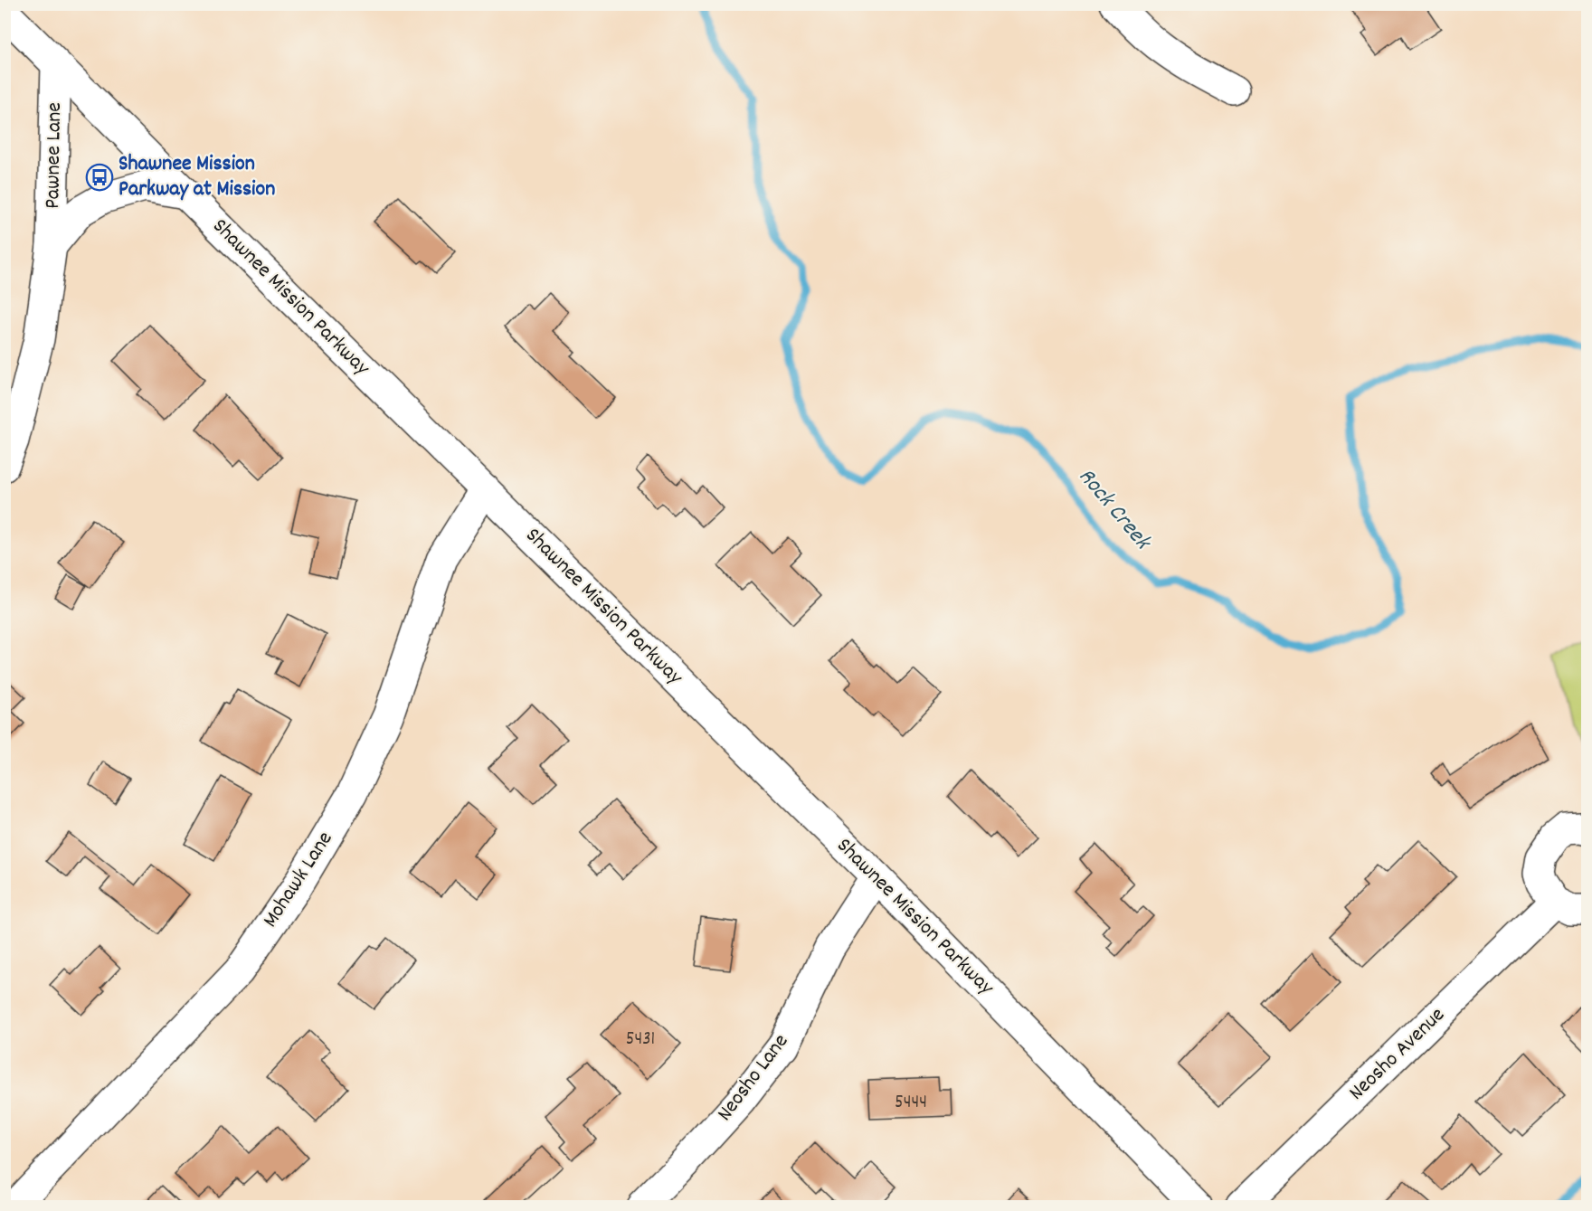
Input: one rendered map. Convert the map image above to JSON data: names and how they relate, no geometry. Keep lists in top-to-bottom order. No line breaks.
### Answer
{"streets":{"main road":["Pawnee Lane","Shawnee Mission Parkway","Mohawk Lane","Neosho Avenue","Neosho Lane"]},"crossings":[["Pawnee Lane","Shawnee Mission Parkway"],["Shawnee Mission Parkway","Mohawk Lane"],["Shawnee Mission Parkway","Neosho Lane"]],"water":["Rock Creek"],"places":{"bus stop":["Shawnee Mission Parkway at Mission"]},"house_numbers":["5431","5444"]}
